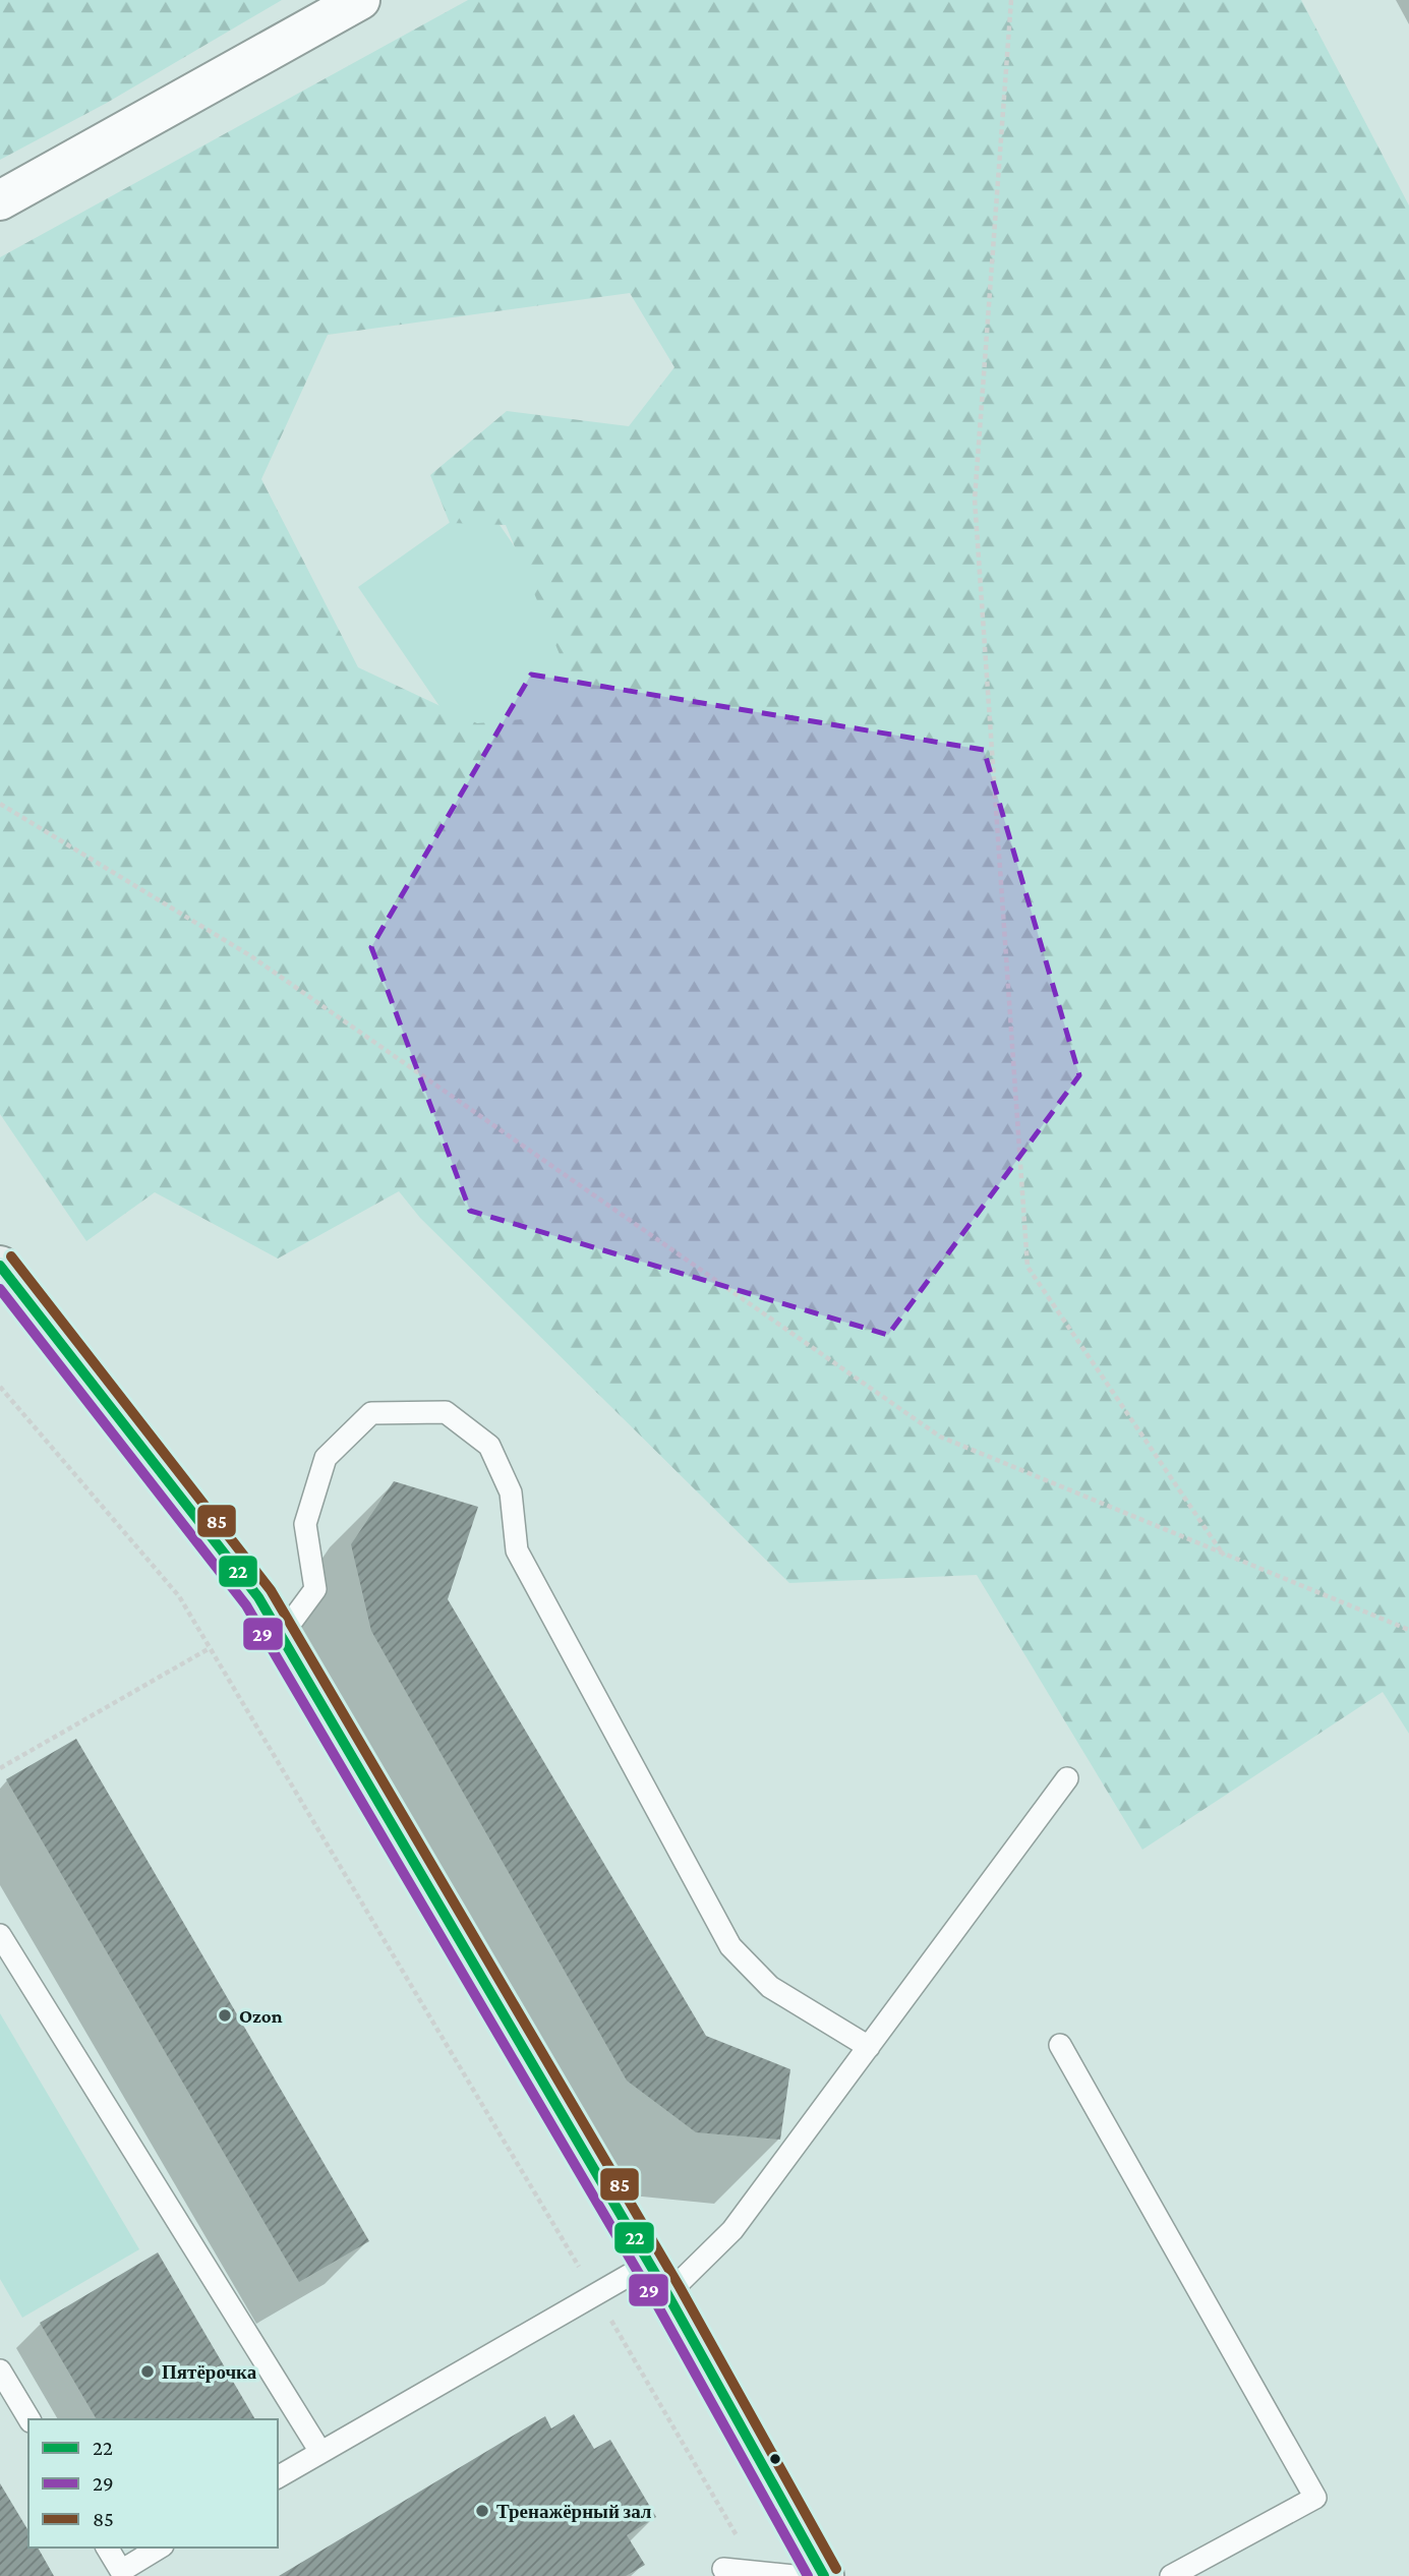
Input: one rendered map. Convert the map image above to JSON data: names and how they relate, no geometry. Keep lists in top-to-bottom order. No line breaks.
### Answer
{"places":["Ozon","Пятёрочка","Тренажёрный зал"],"lines":["transit line 85","transit line 22","transit line 29"],"legend":["22","29","85"]}
